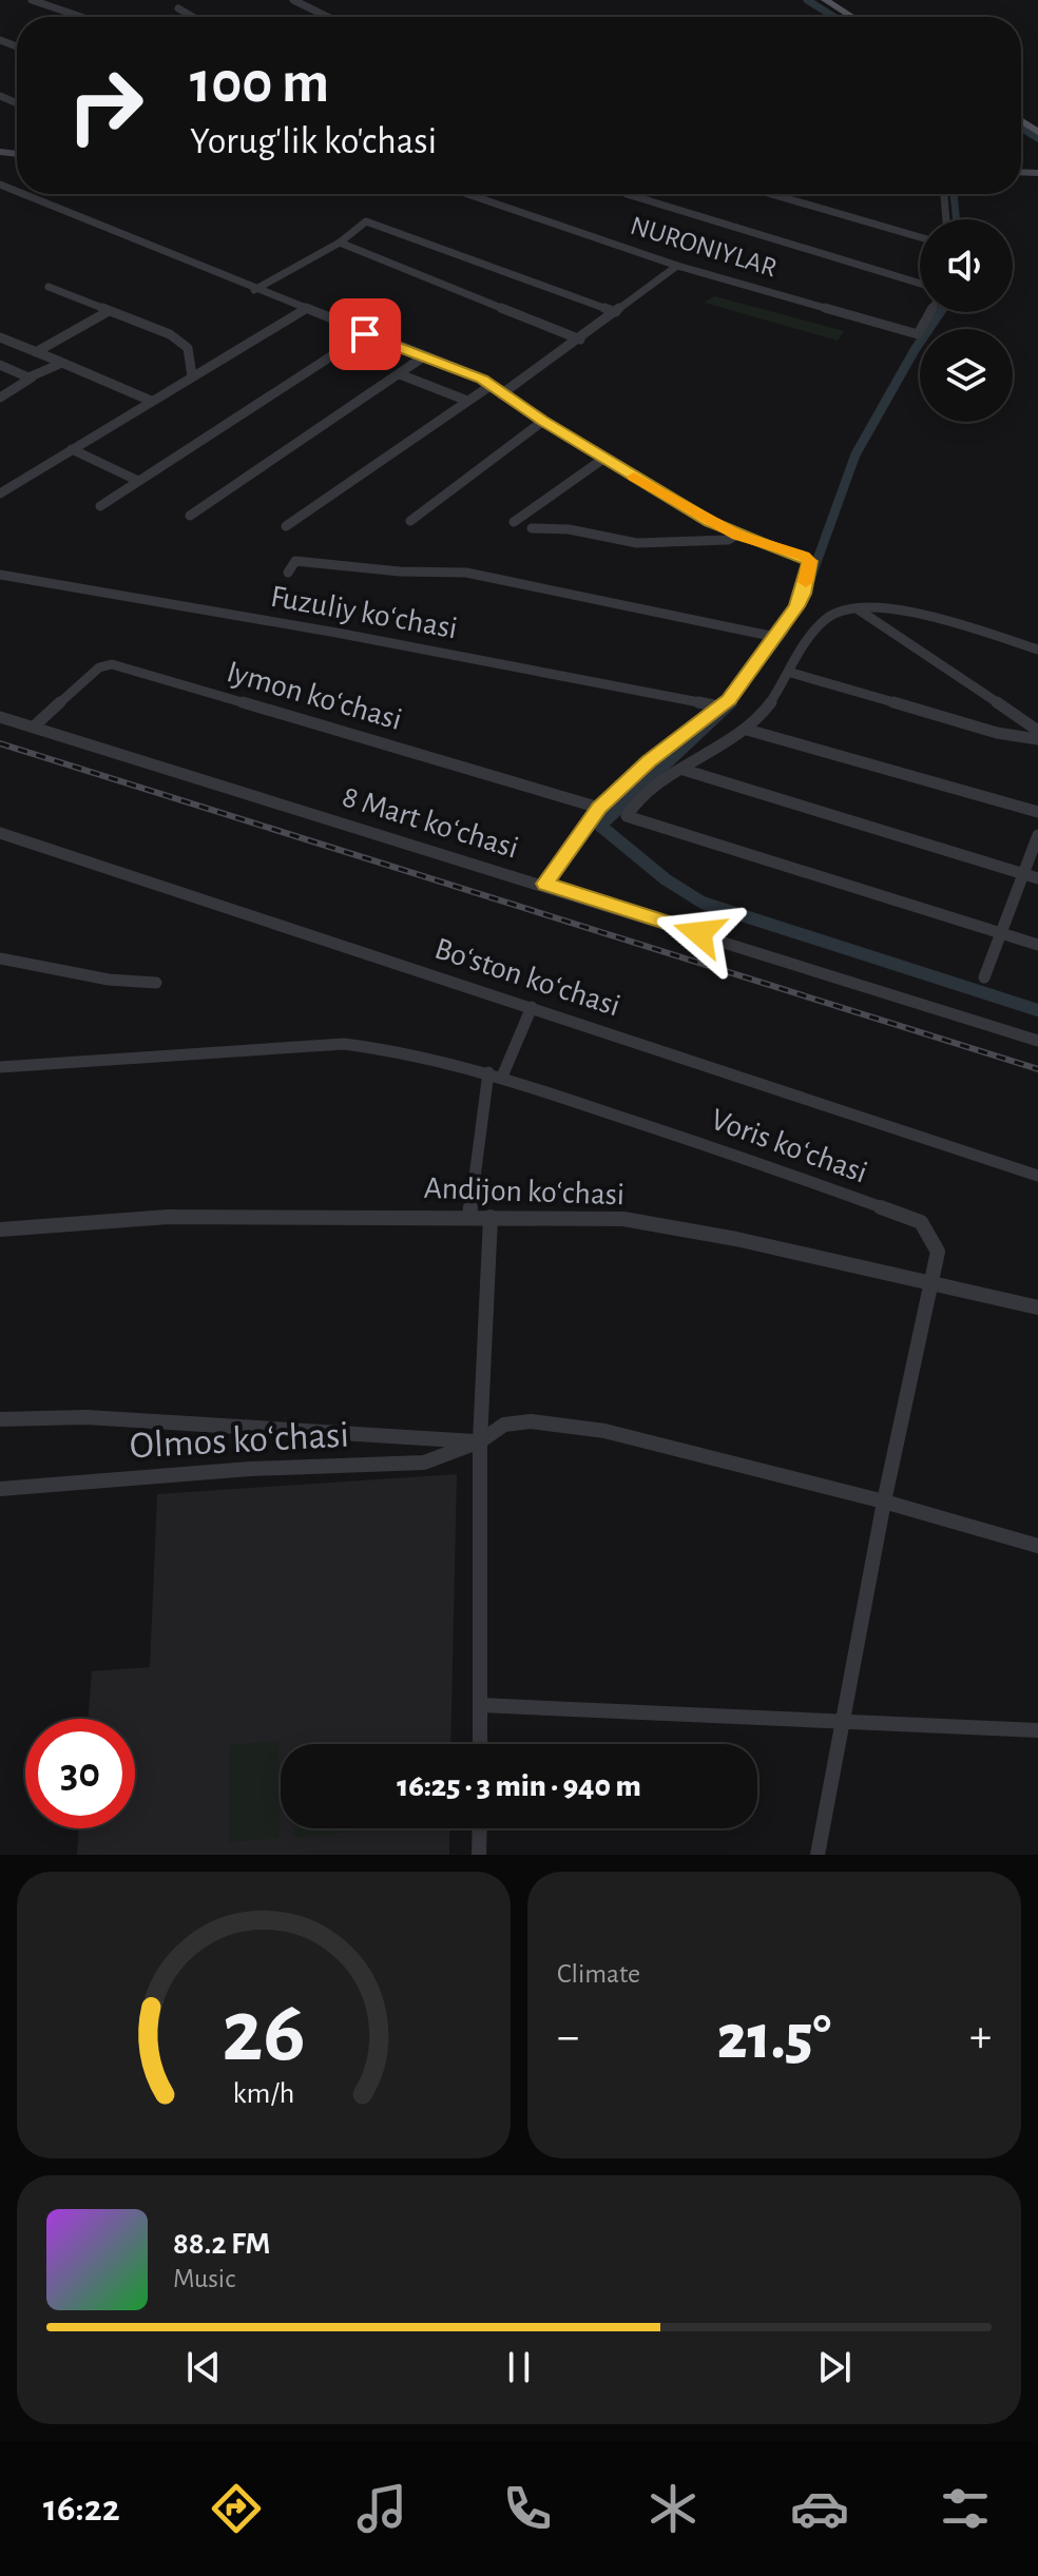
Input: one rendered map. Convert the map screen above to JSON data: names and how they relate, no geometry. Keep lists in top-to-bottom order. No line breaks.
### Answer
{"streets":{"street":["NURONIYLAR","Fuzuliy koʻchasi","Iymon koʻchasi","8 Mart koʻchasi","Boʻston koʻchasi","Voris koʻchasi","Andijon koʻchasi","Olmos koʻchasi"]},"crossings":[["Iymon koʻchasi","8 Mart koʻchasi"],["Voris koʻchasi","Andijon koʻchasi"],["Voris koʻchasi","Olmos koʻchasi"]],"page":{"turn":["100 m","Yorug'lik ko'chasi"],"limit":"30","trip":"16:25 · 3 min · 940 m","tile":"Climate","heat":["−","21.5°","+"],"song":["88.2 FM","Music"],"tabs":"16:22","gauge":["26","km/h"]}}
